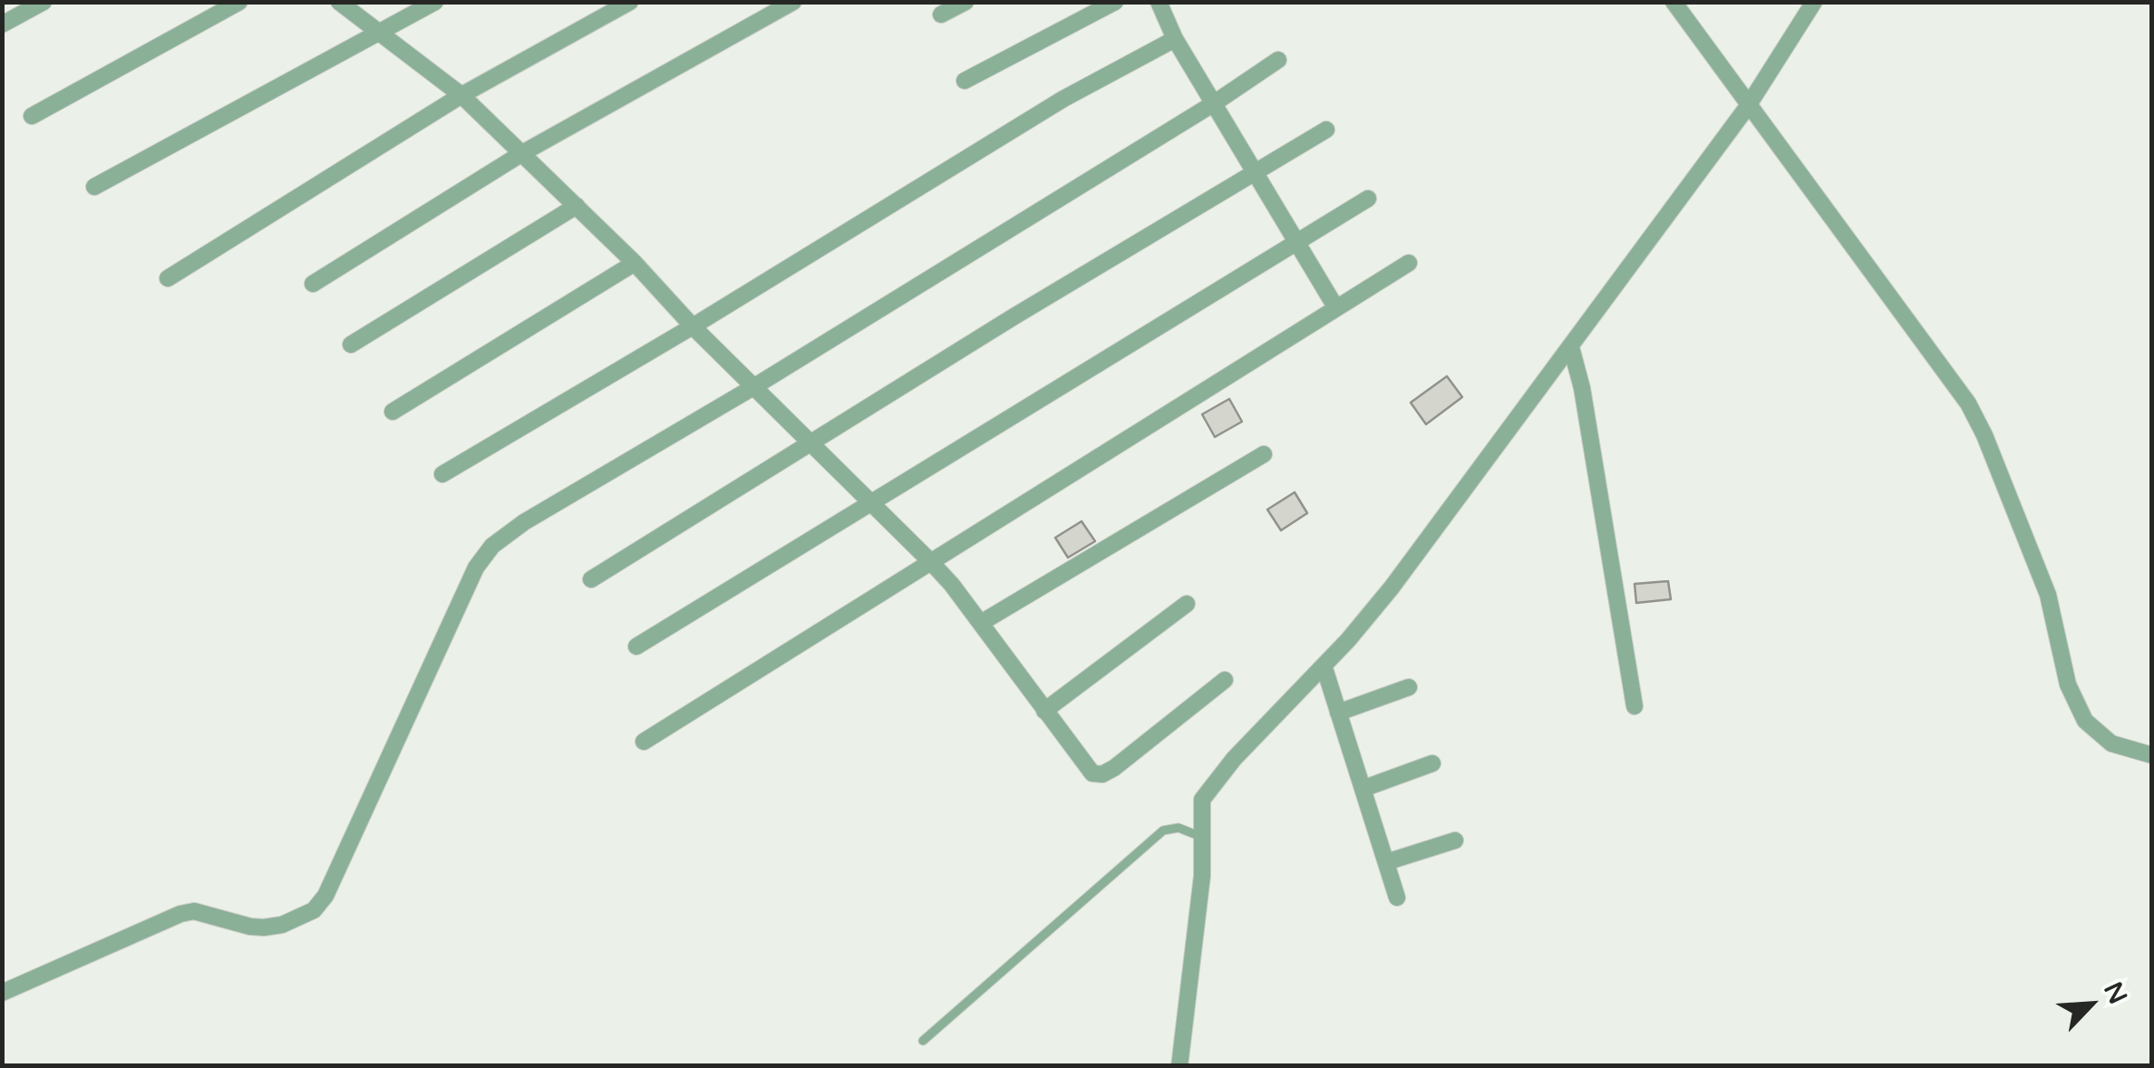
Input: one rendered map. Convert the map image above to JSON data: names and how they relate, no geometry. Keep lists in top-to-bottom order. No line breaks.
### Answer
{"north":"top right"}
